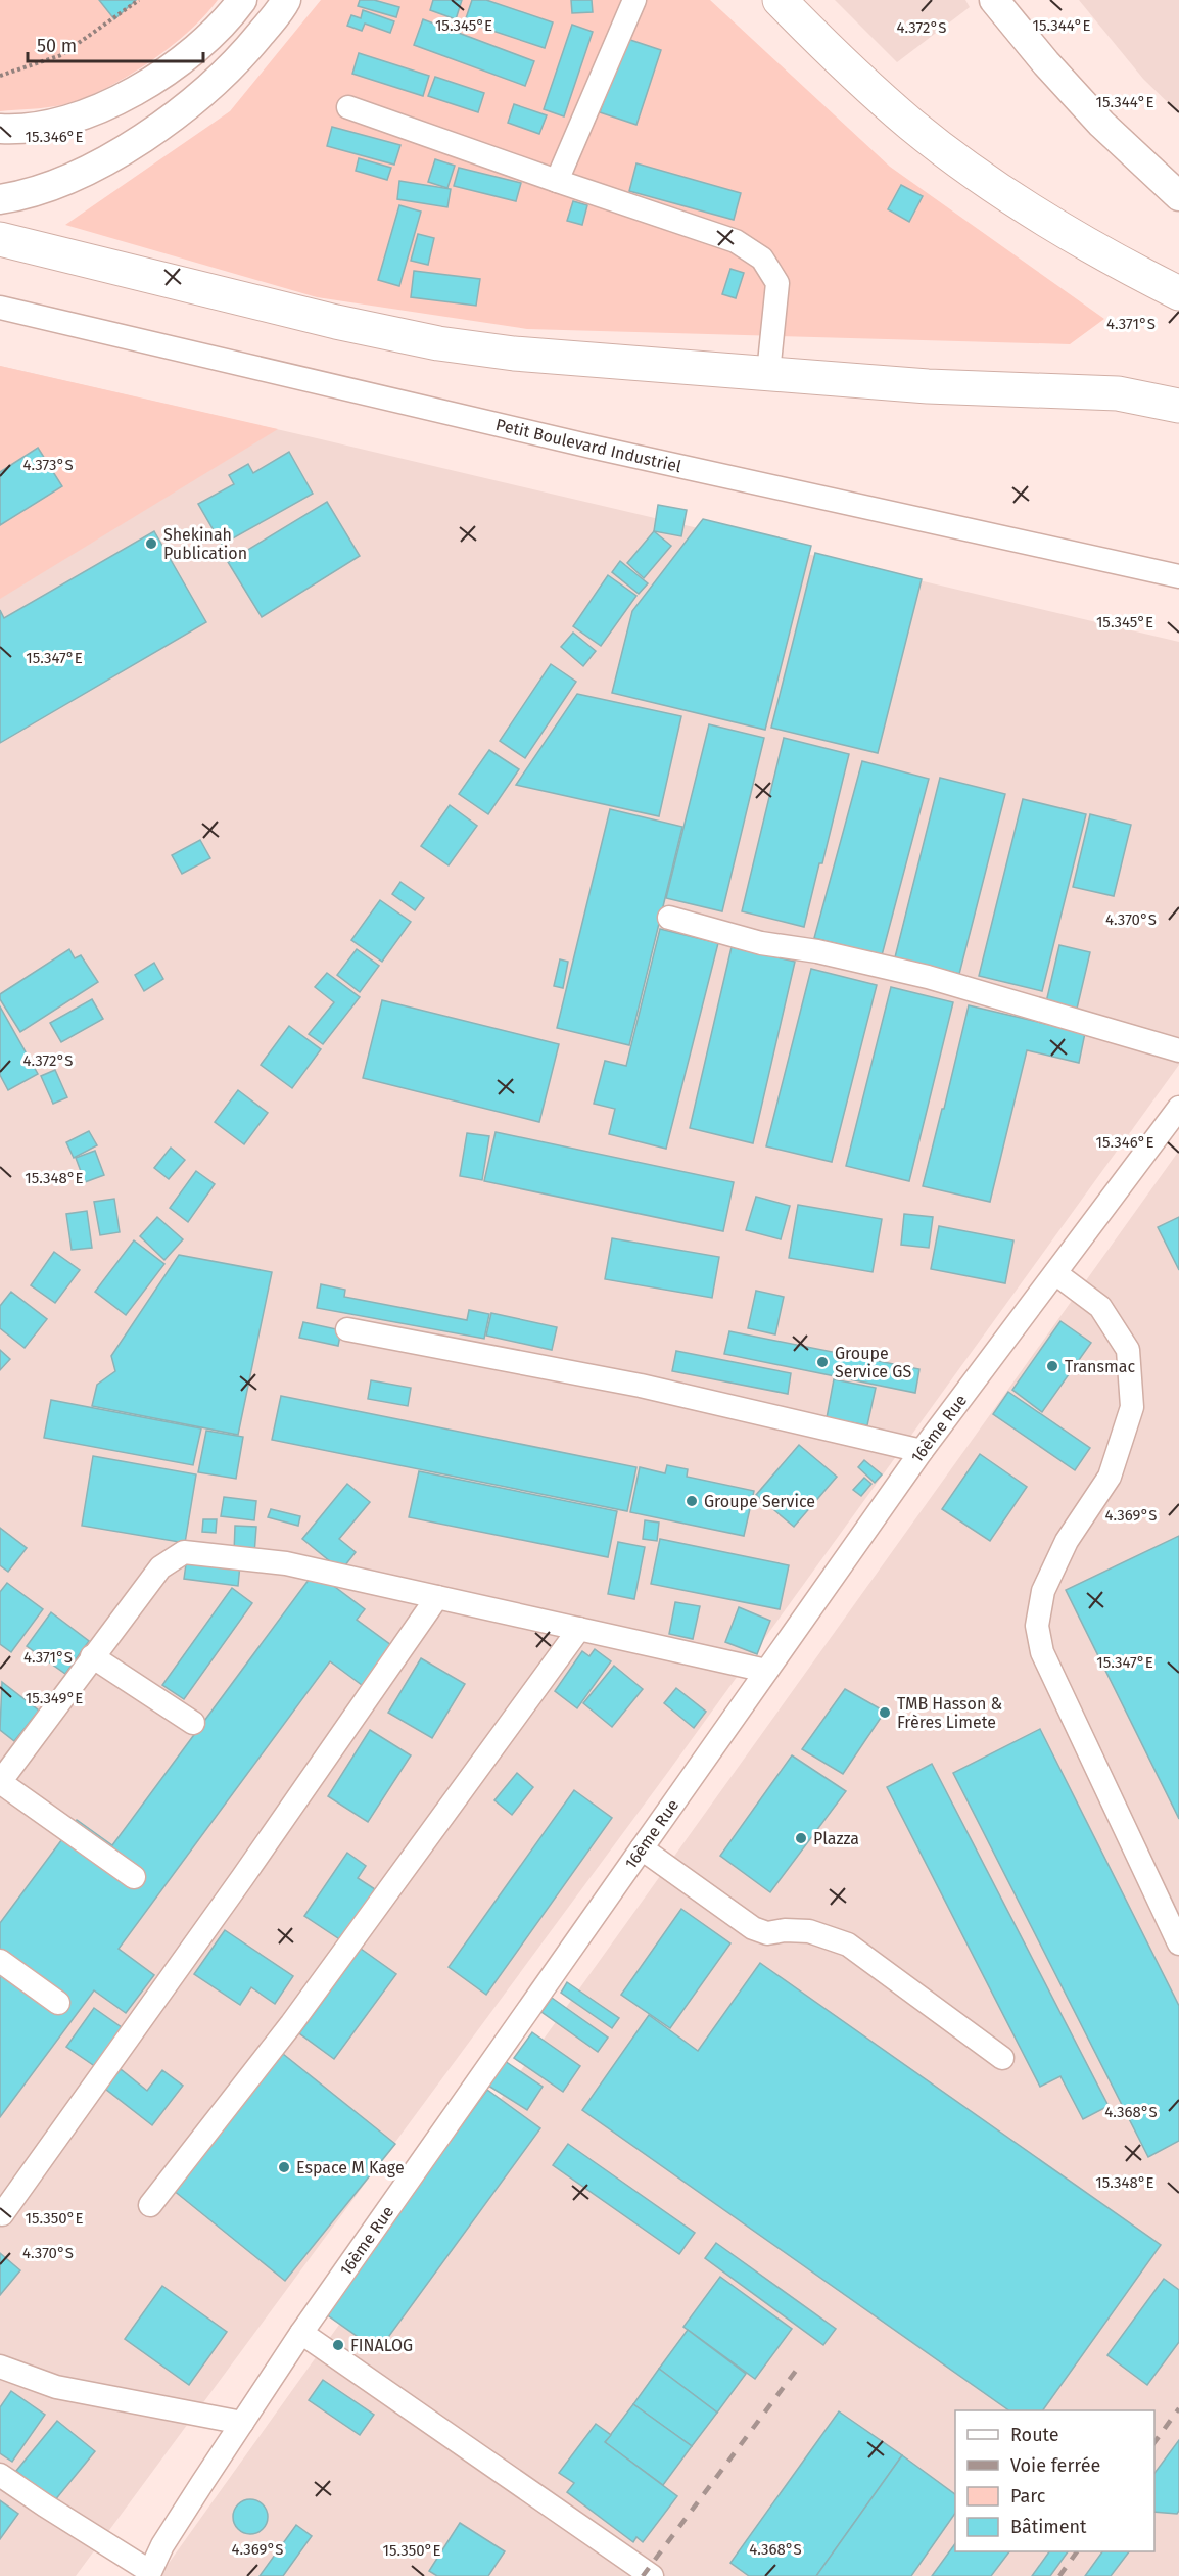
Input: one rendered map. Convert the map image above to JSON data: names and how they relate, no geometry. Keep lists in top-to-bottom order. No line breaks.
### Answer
{"streets":{"street":["Petit Boulevard Industriel","16ème Rue"]},"places":["Shekinah Publication","Groupe Service GS","Transmac","Groupe Service","TMB Hasson & Frères Limete","Plazza","Espace M Kage","FINALOG"],"legend":["Route","Voie ferrée","Parc","Bâtiment"],"scale_bar":"50 m","coordinates":["15.345°E","15.344°E","4.372°S","15.346°E","4.371°S","4.373°S","15.347°E","4.370°S","15.348°E","4.369°S","15.349°E","4.368°S","15.350°E"]}
